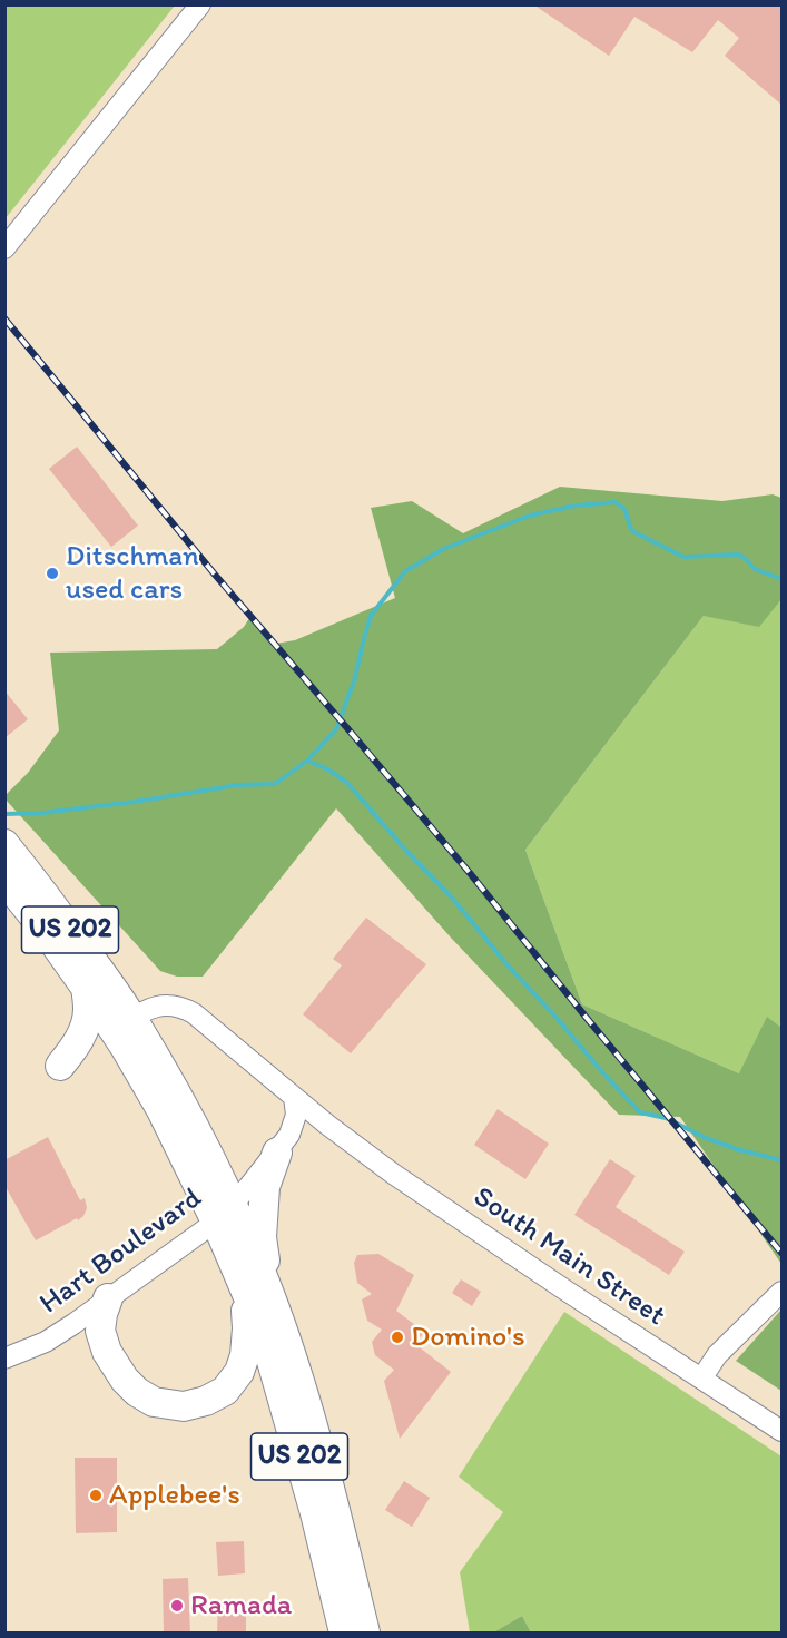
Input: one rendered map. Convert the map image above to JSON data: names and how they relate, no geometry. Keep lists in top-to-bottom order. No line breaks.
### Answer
{"streets":{"highway":["US 202"],"street":["Hart Boulevard","South Main Street"]},"crossings":[["US 202","Hart Boulevard"],["US 202","South Main Street"]],"places":["Ditschman used cars","Domino's","Applebee's","Ramada"]}
